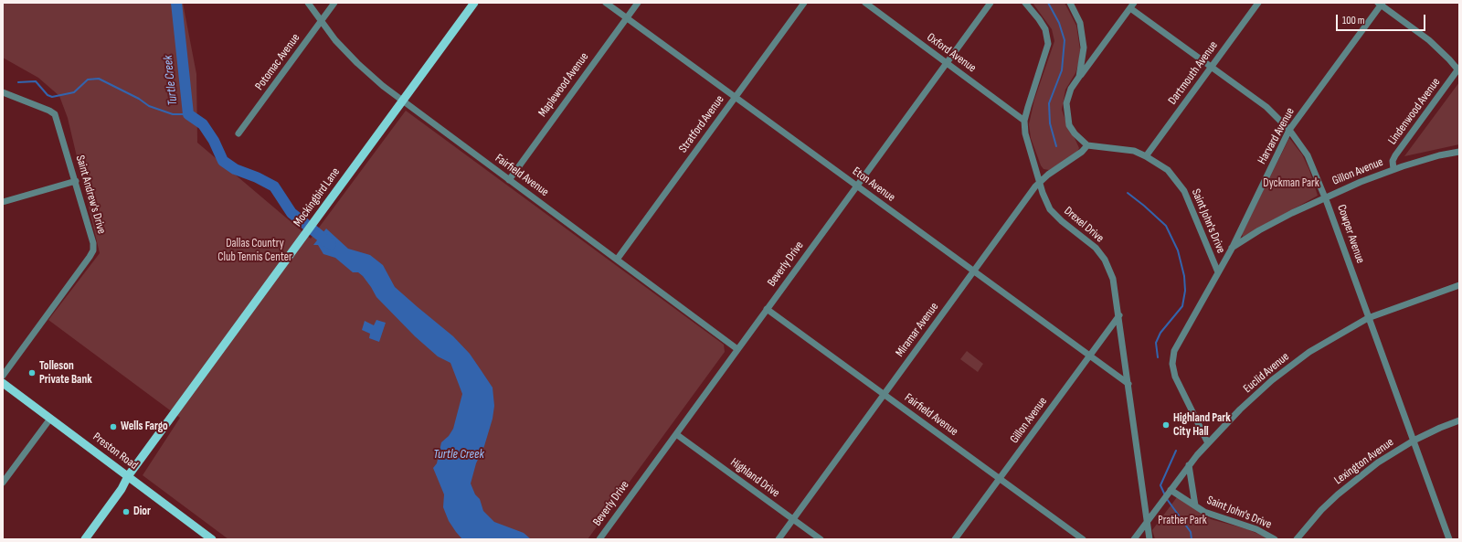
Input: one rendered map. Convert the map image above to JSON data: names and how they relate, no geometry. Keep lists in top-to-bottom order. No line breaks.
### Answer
{"streets":{"main road":["Mockingbird Lane","Preston Road"],"street":["Oxford Avenue","Potomac Avenue","Dartmouth Avenue","Maplewood Avenue","Lindenwood Avenue","Stratford Avenue","Harvard Avenue","Gillon Avenue","Fairfield Avenue","Eton Avenue","Saint Andrew's Drive","Saint John's Drive","Drexel Drive","Cowper Avenue","Beverly Drive","Miramar Avenue","Euclid Avenue","Lexington Avenue","Highland Drive"]},"crossings":[["Oxford Avenue","Drexel Drive"],["Oxford Avenue","Beverly Drive"],["Potomac Avenue","Fairfield Avenue"],["Dartmouth Avenue","Saint John's Drive"],["Dartmouth Avenue","Cowper Avenue"],["Maplewood Avenue","Fairfield Avenue"],["Maplewood Avenue","Eton Avenue"],["Lindenwood Avenue","Gillon Avenue"],["Stratford Avenue","Fairfield Avenue"],["Stratford Avenue","Eton Avenue"],["Harvard Avenue","Gillon Avenue"],["Harvard Avenue","Saint John's Drive"],["Harvard Avenue","Cowper Avenue"],["Gillon Avenue","Fairfield Avenue"],["Gillon Avenue","Eton Avenue"],["Gillon Avenue","Drexel Drive"],["Gillon Avenue","Cowper Avenue"],["Fairfield Avenue","Mockingbird Lane"],["Fairfield Avenue","Beverly Drive"],["Fairfield Avenue","Miramar Avenue"],["Eton Avenue","Drexel Drive"],["Eton Avenue","Beverly Drive"],["Eton Avenue","Miramar Avenue"],["Mockingbird Lane","Preston Road"],["Saint John's Drive","Miramar Avenue"],["Saint John's Drive","Euclid Avenue"],["Drexel Drive","Miramar Avenue"],["Drexel Drive","Euclid Avenue"],["Cowper Avenue","Euclid Avenue"],["Cowper Avenue","Lexington Avenue"],["Beverly Drive","Highland Drive"],["Miramar Avenue","Highland Drive"]],"water":["Turtle Creek"],"parks":["Dyckman Park","Dallas Country Club Tennis Center","Prather Park"],"places":["Tolleson Private Bank","Highland Park City Hall","Wells Fargo","Dior"],"scale_bar":"100 m"}
